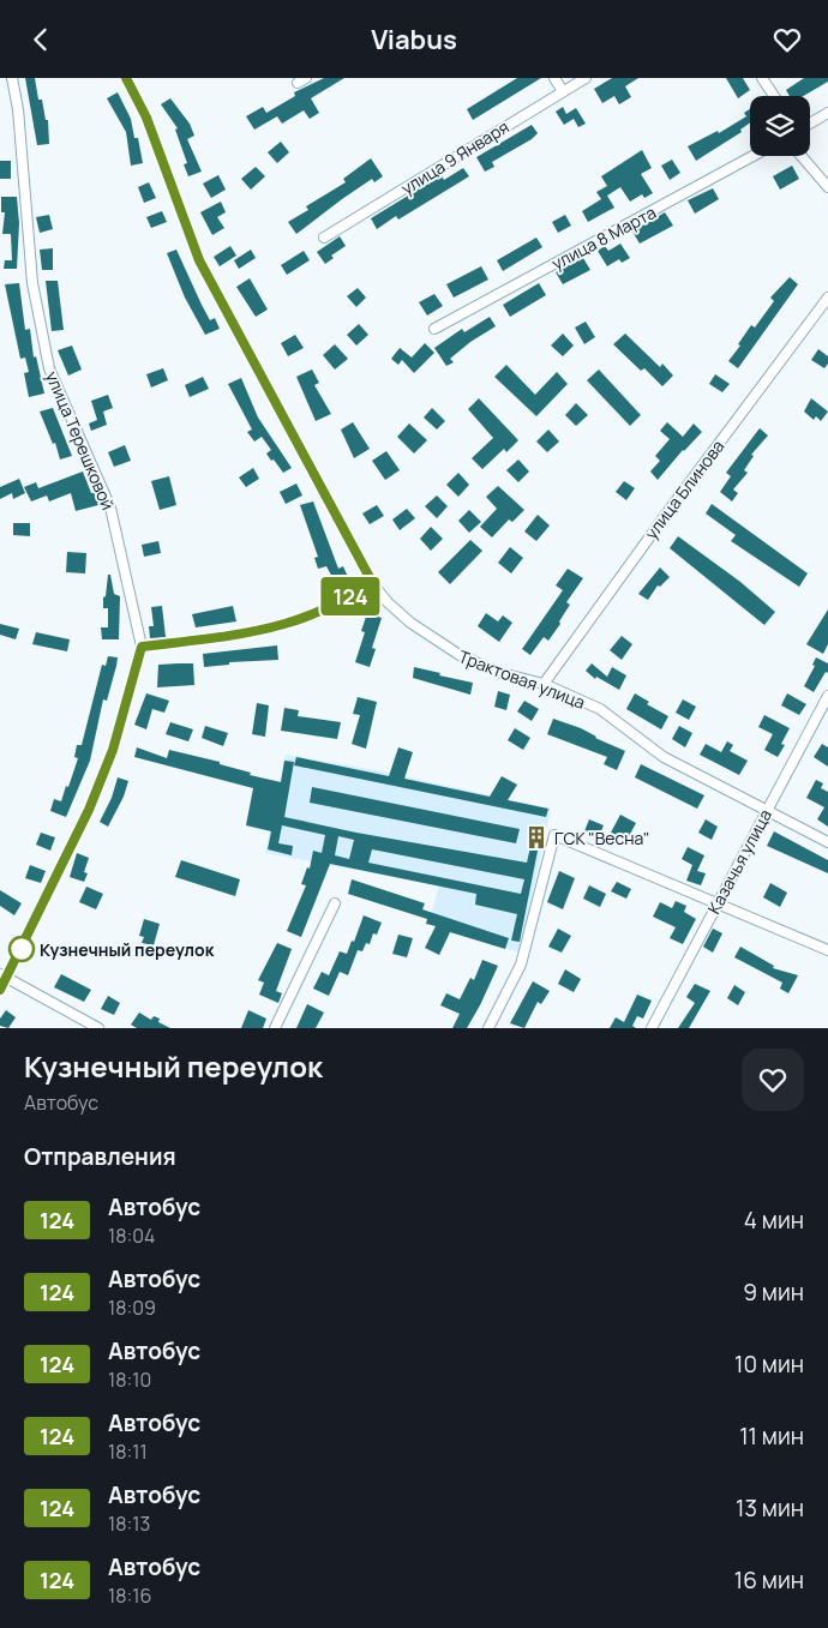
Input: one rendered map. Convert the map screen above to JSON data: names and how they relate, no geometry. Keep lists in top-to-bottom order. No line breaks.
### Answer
{"streets":{"street":["улица 9 Января","улица 8 Марта","улица Терешковой","улица Блинова","Трактовая улица","Казачья улица"]},"crossings":[["улица Блинова","Трактовая улица"],["Трактовая улица","Казачья улица"]],"places":{"building":["ГСК \"Весна\""],"other":["Кузнечный переулок"]},"lines":["bus line 124"],"page":{"header":"Viabus","on_map":"124","heading":[["Кузнечный переулок","Автобус"],"Отправления"],"list":[{"mark":"124","name":"Автобус","note":"18:04","value":"4 мин"},{"mark":"124","name":"Автобус","note":"18:09","value":"9 мин"},{"mark":"124","name":"Автобус","note":"18:10","value":"10 мин"},{"mark":"124","name":"Автобус","note":"18:11","value":"11 мин"},{"mark":"124","name":"Автобус","note":"18:13","value":"13 мин"},{"mark":"124","name":"Автобус","note":"18:16","value":"16 мин"}]}}
